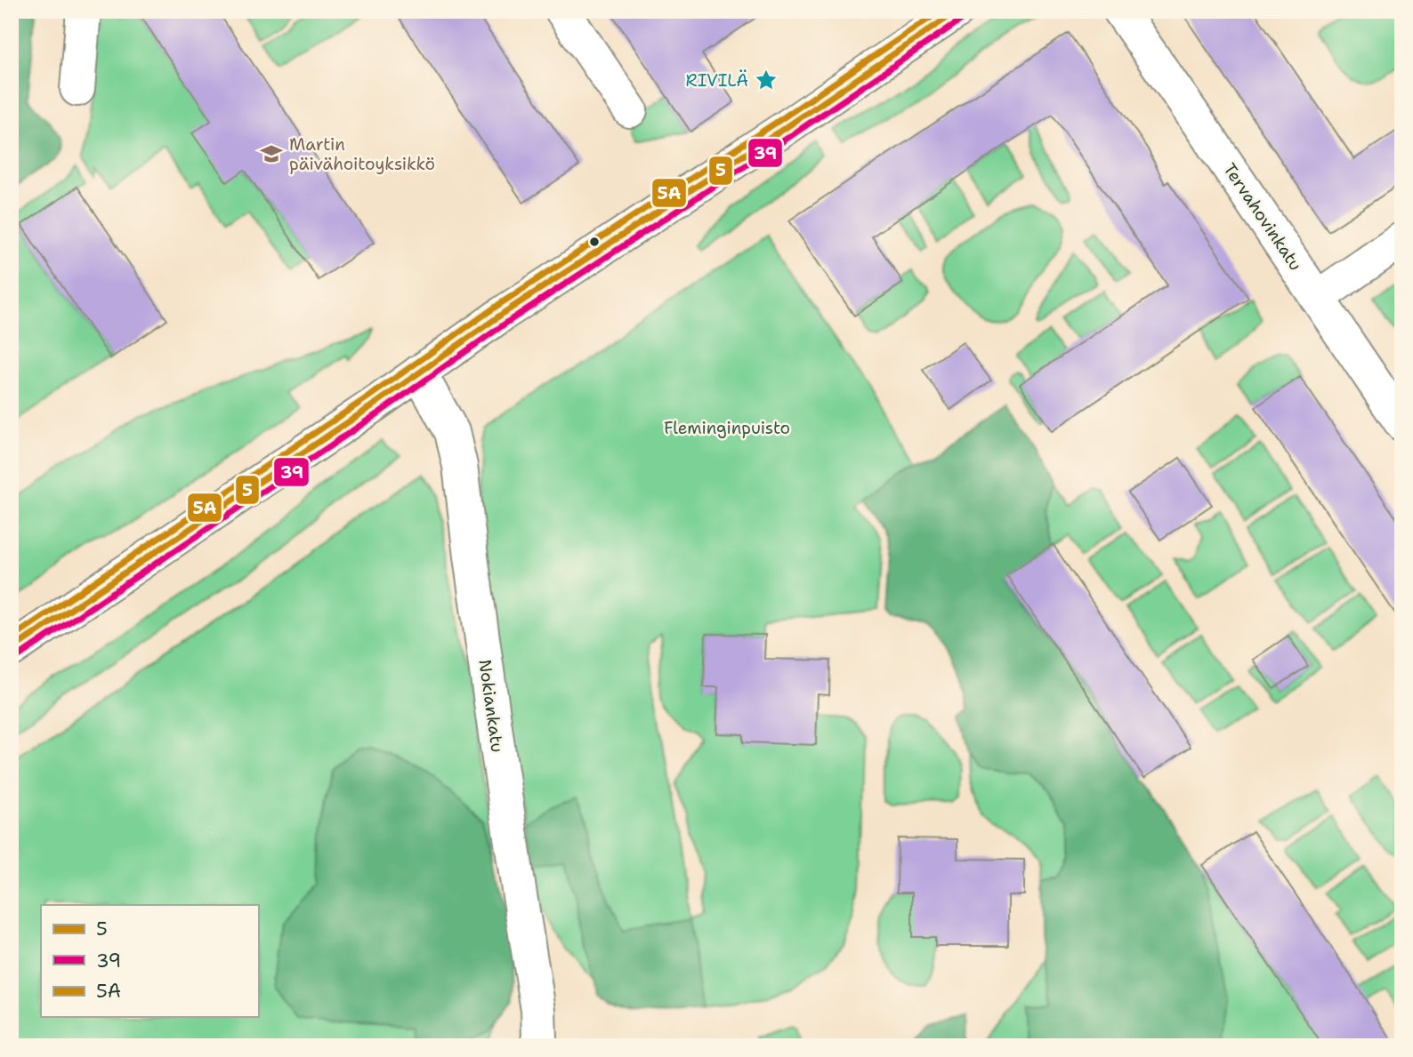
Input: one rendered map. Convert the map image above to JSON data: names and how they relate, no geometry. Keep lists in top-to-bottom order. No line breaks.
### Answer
{"streets":{"street":["Tervahovinkatu","Nokiankatu"]},"parks":["Fleminginpuisto"],"places":{"place":["RIVILÄ"],"school or university":["Martin päivähoitoyksikkö"]},"lines":["transit line 5","transit line 5A","transit line 39"],"legend":["5","39","5A"]}
